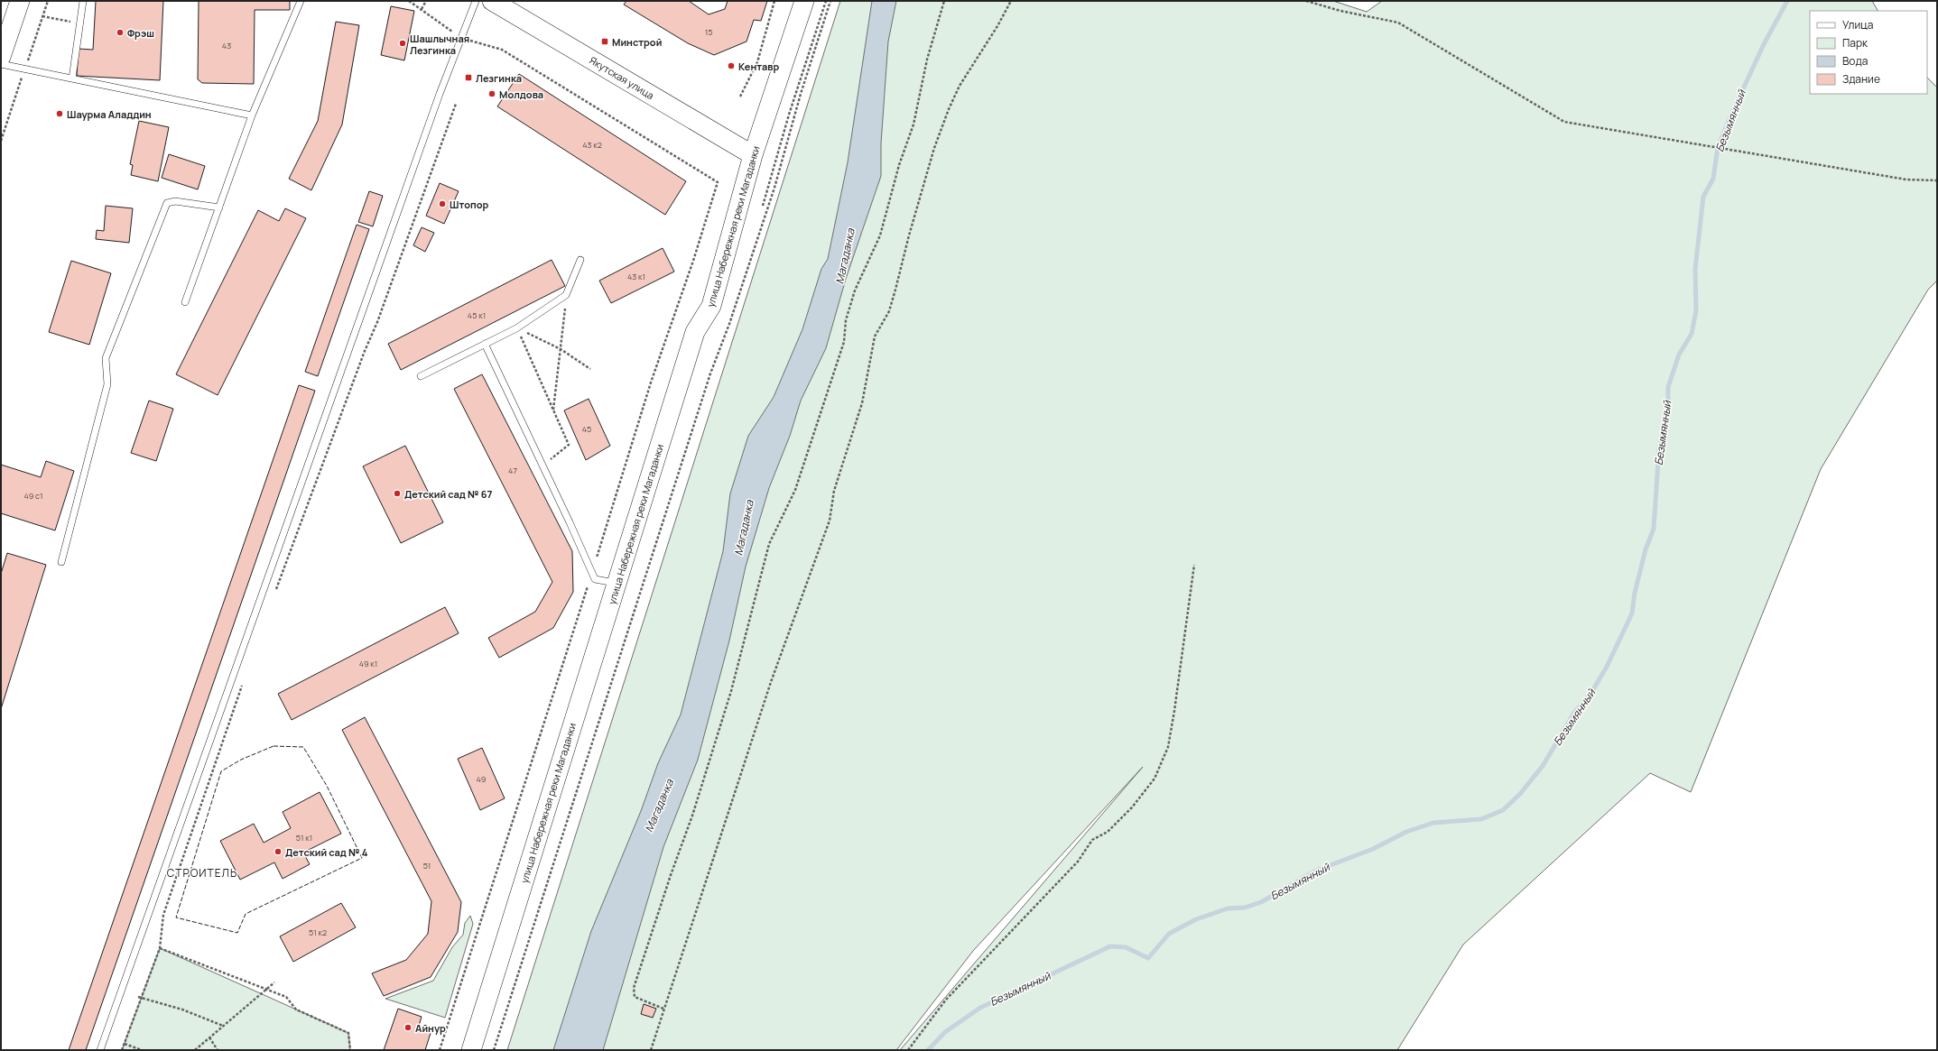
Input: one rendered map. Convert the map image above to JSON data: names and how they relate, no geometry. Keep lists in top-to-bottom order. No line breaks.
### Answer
{"streets":{"street":["Якутская улица","улица Набережная реки Магаданки"]},"crossings":[["Якутская улица","улица Набережная реки Магаданки"]],"districts":["СТРОИТЕЛЬ"],"water":["Безымянный","Магаданка"],"places":{"other":["Фрэш","Шашлычная Лезгинка","Кентавр","Молдова","Шаурма Аладдин","Штопор","Детский сад № 67","Детский сад № 4","Айнур"],"transit":["Минстрой","Лезгинка"]},"house_numbers":["15","43","43 к2","43 к1","45 к1","45","47","49 с1","49 к1","49","51 к1","51","51 к2"],"legend":["Улица","Парк","Вода","Здание"]}
